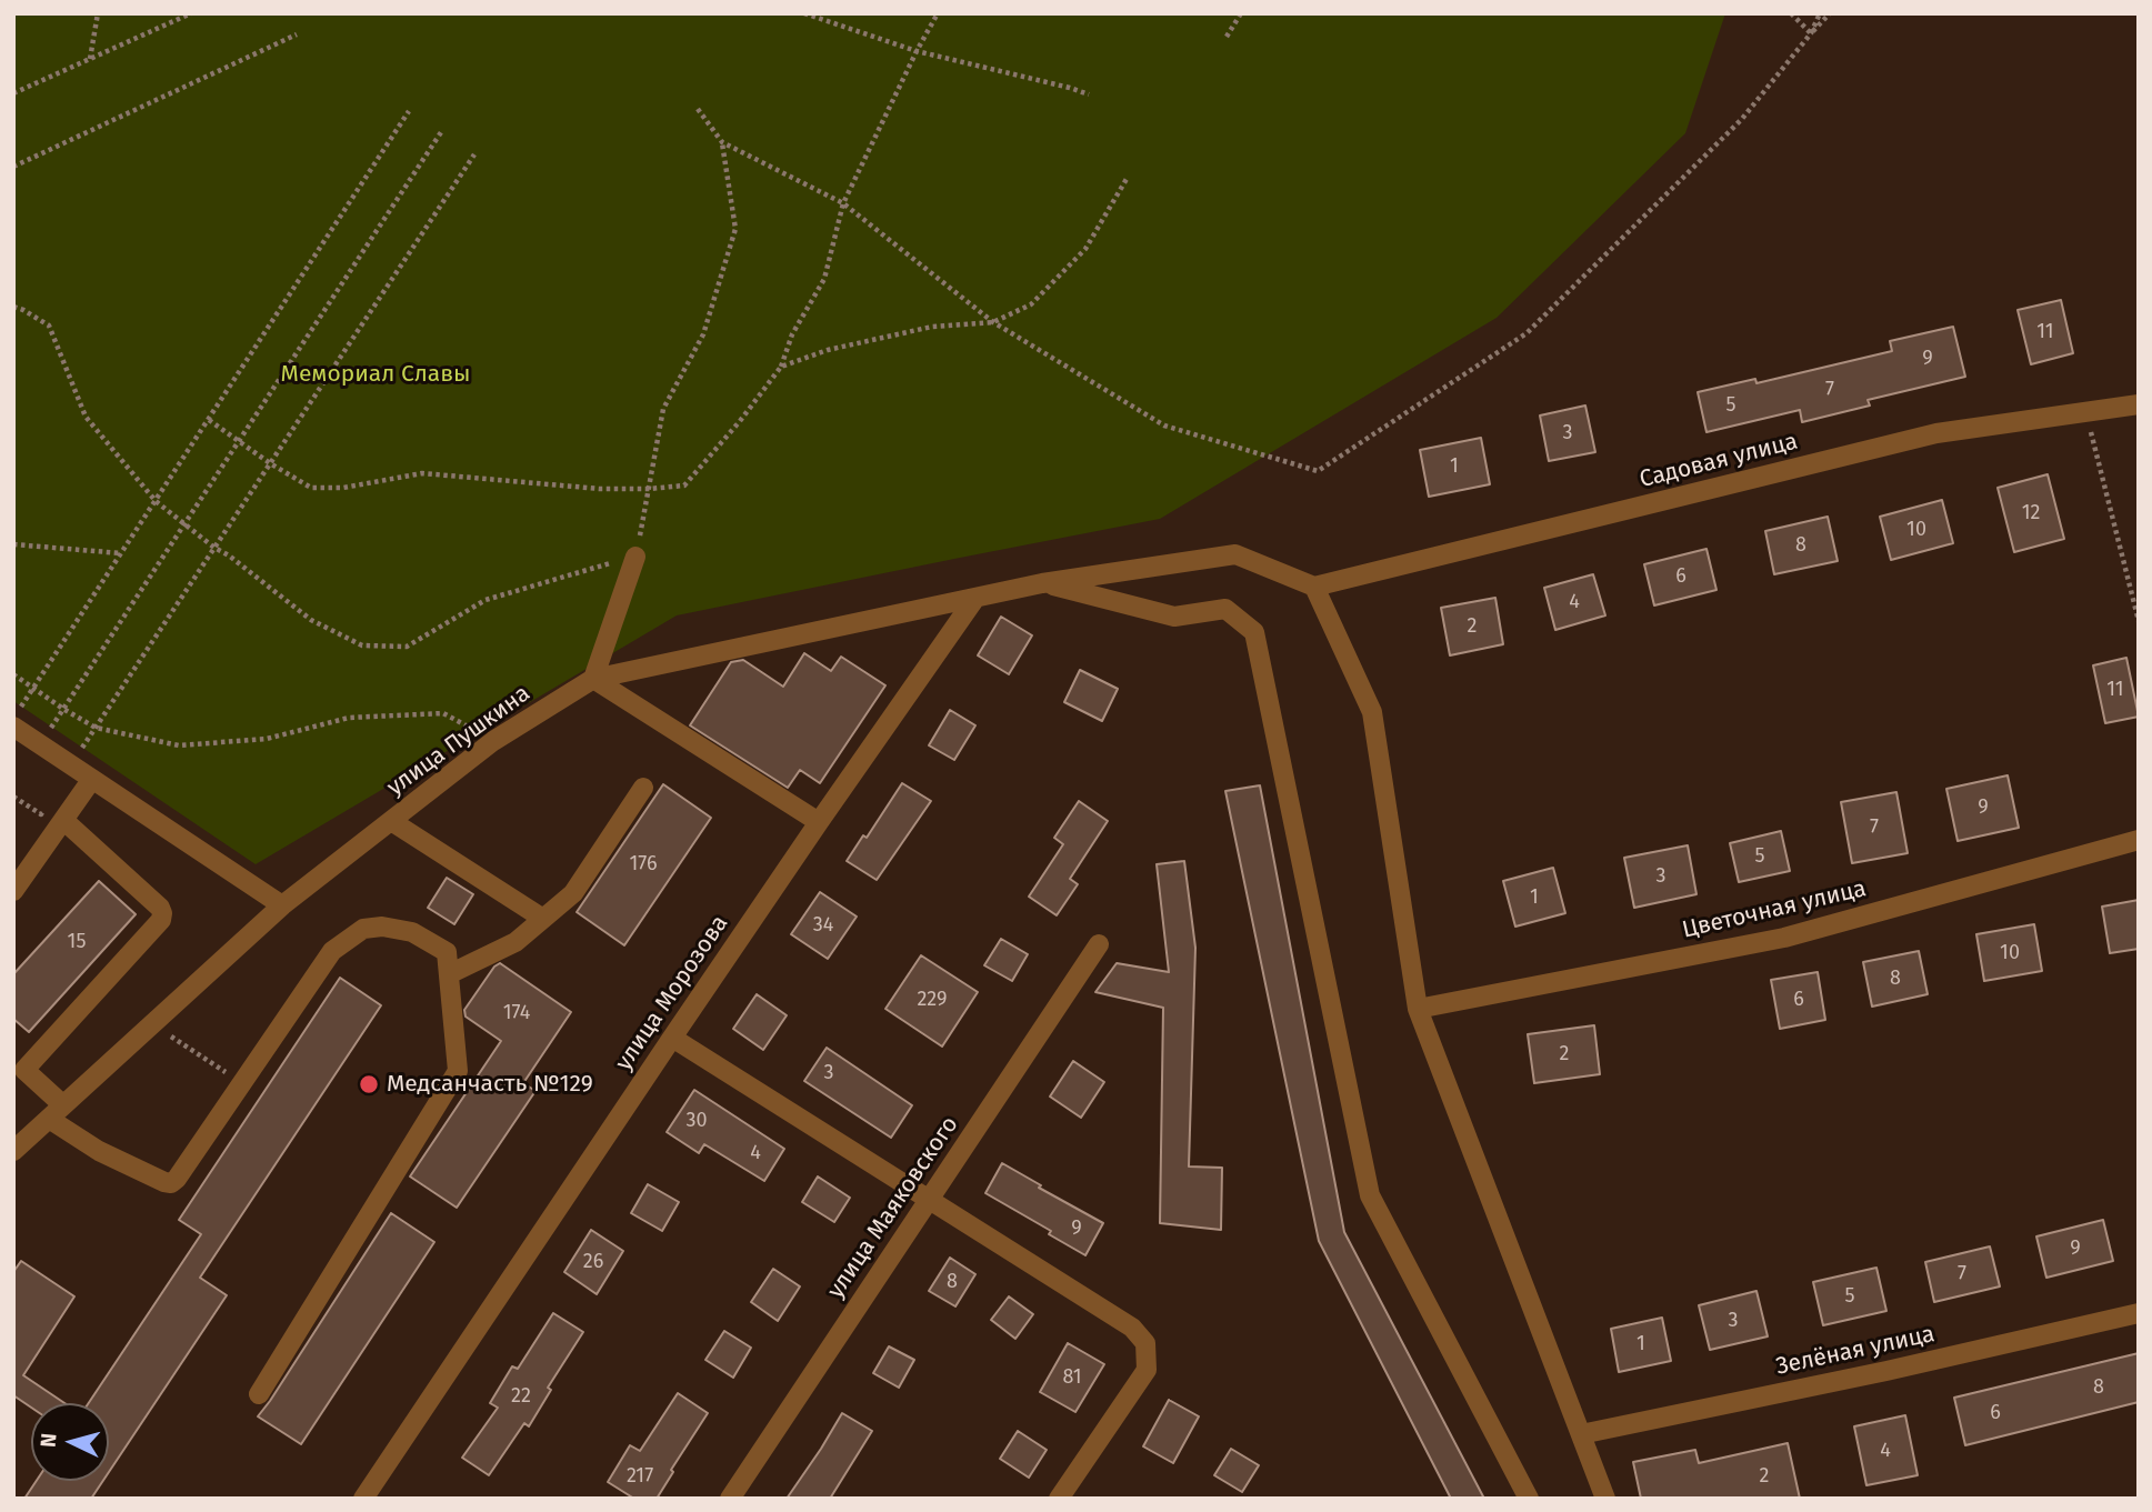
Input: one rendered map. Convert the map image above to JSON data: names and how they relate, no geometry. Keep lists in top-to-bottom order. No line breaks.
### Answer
{"streets":{"street":["Садовая улица","улица Пушкина","Цветочная улица","улица Морозова","улица Маяковского","Зелёная улица"]},"crossings":[["Садовая улица","улица Пушкина"],["улица Пушкина","улица Морозова"]],"parks":["Мемориал Славы"],"places":["Медсанчасть №129"],"house_numbers":["11","9","7","5","3","1","12","10","8","6","4","2","11","9","7","5","176","3","1","34","15","10","8","229","6","174","2","3","30","4","9","9","26","7","8","5","3","1","81","8","22","6","4","217","2"],"north":"left"}
